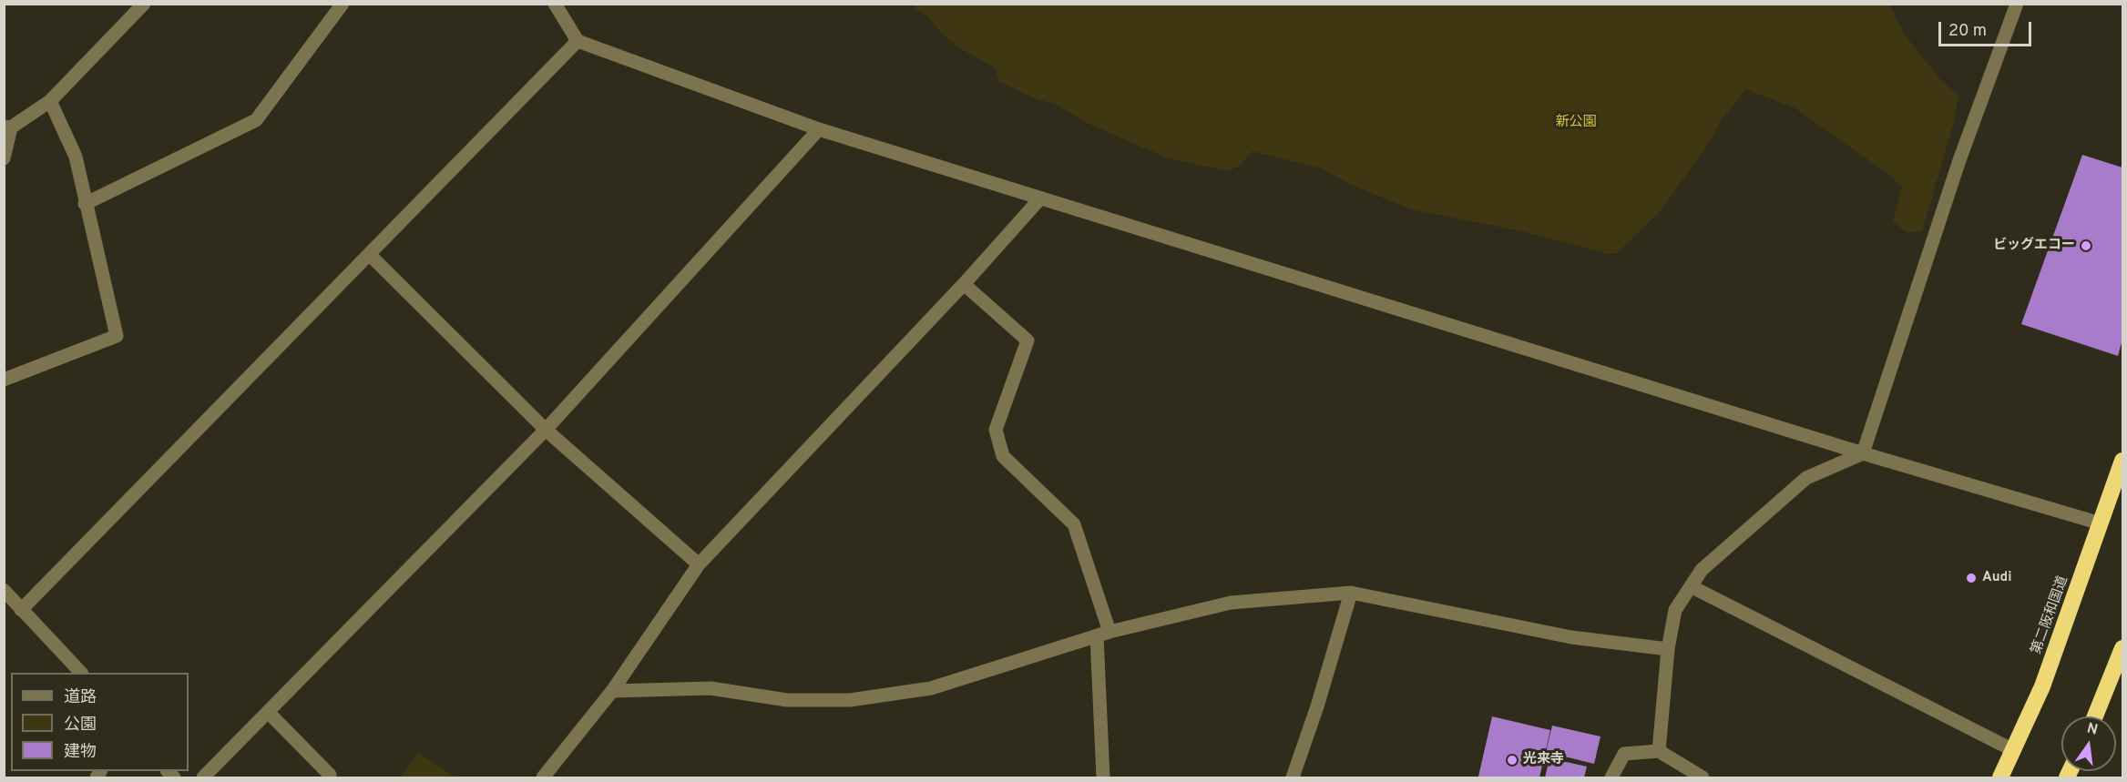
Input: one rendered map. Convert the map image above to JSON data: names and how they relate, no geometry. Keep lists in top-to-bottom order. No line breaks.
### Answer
{"streets":{"highway":["第二阪和国道"]},"parks":["新公園"],"places":["ビッグエコー","Audi","光来寺"],"legend":["道路","公園","建物"],"scale_bar":"20 m","north":"top"}
